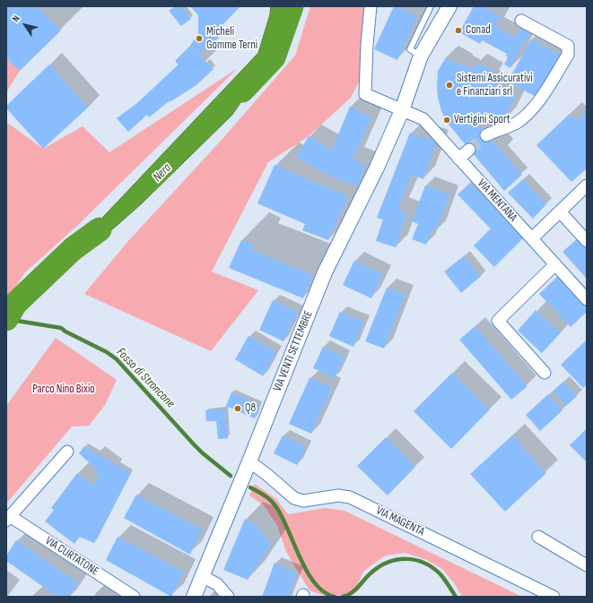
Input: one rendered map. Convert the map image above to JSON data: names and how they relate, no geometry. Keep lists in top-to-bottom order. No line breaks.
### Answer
{"streets":{"street":["VIA MENTANA","VIA VENTI SETTEMBRE","VIA MAGENTA","VIA CURTATONE"]},"crossings":[["VIA MENTANA","VIA VENTI SETTEMBRE"],["VIA VENTI SETTEMBRE","VIA MAGENTA"]],"water":["Nera","Fosso di Stroncone"],"parks":["Parco Nino Bixio"],"places":["Conad","Micheli Gomme Terni","Sistemi Assicurativi e Finanziari srl","Vertigini Sport","Q8"],"north":"top left"}
